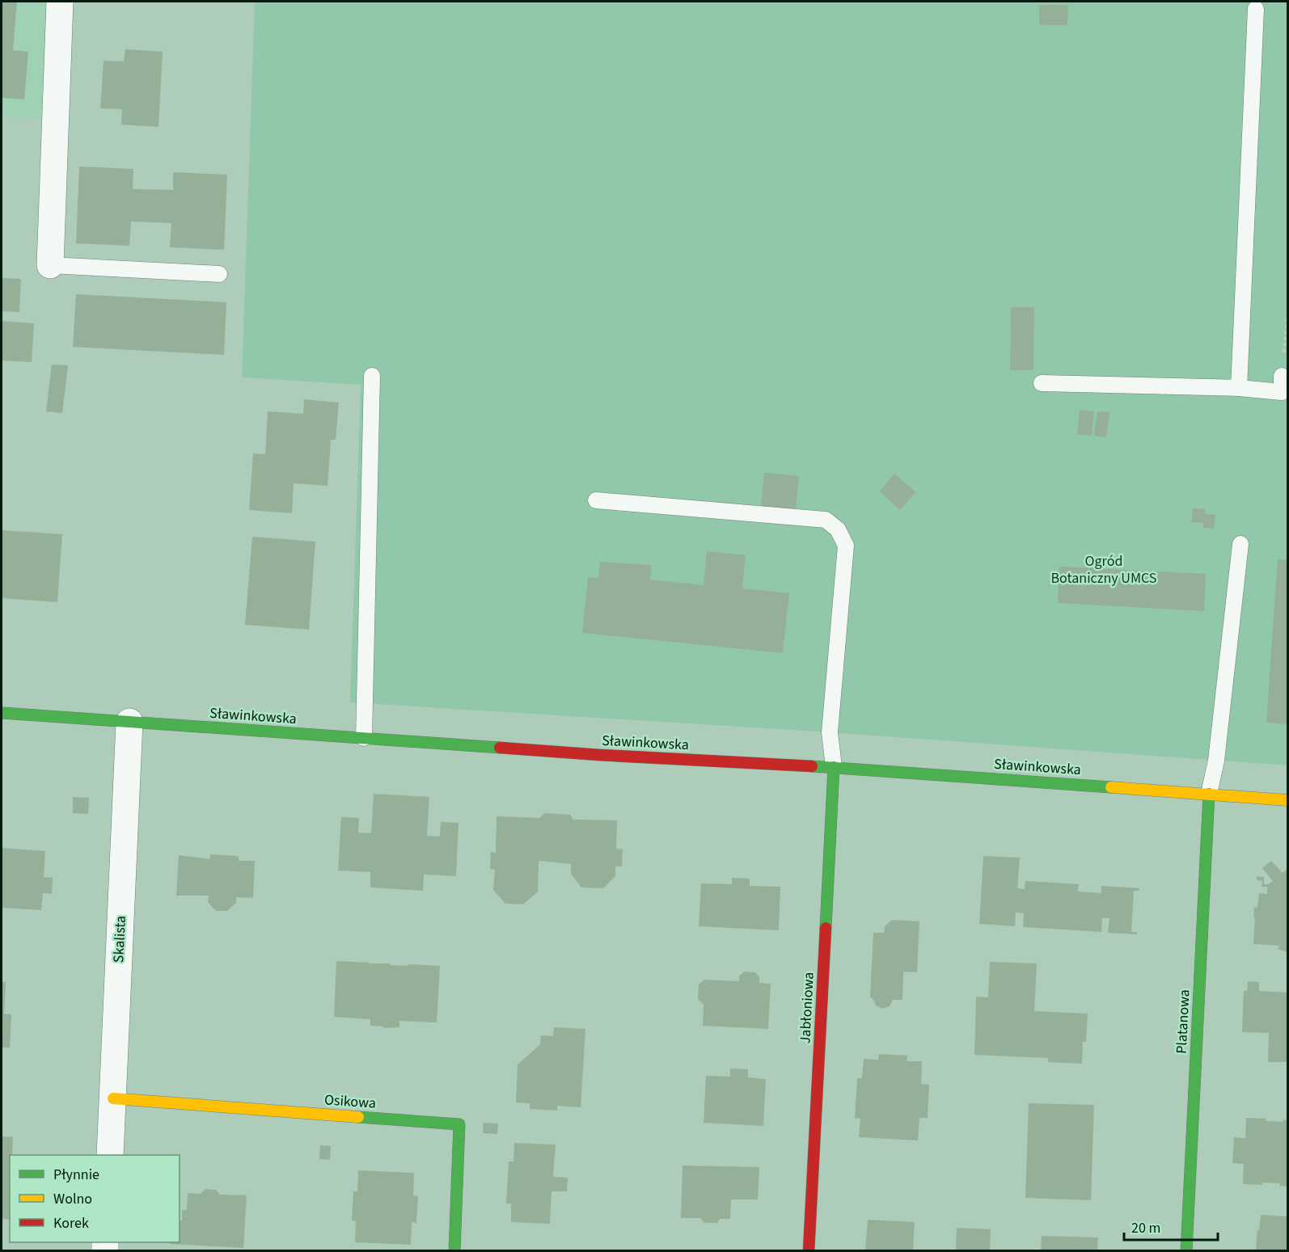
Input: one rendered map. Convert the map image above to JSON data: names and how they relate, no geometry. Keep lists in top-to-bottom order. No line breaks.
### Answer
{"streets":{"street":["Sławinkowska","Skalista","Jabłoniowa","Platanowa","Osikowa"]},"crossings":[["Sławinkowska","Skalista"],["Sławinkowska","Jabłoniowa"],["Sławinkowska","Platanowa"],["Skalista","Osikowa"]],"parks":["Ogród Botaniczny UMCS"],"legend":["Płynnie","Wolno","Korek"],"scale_bar":"20 m"}
